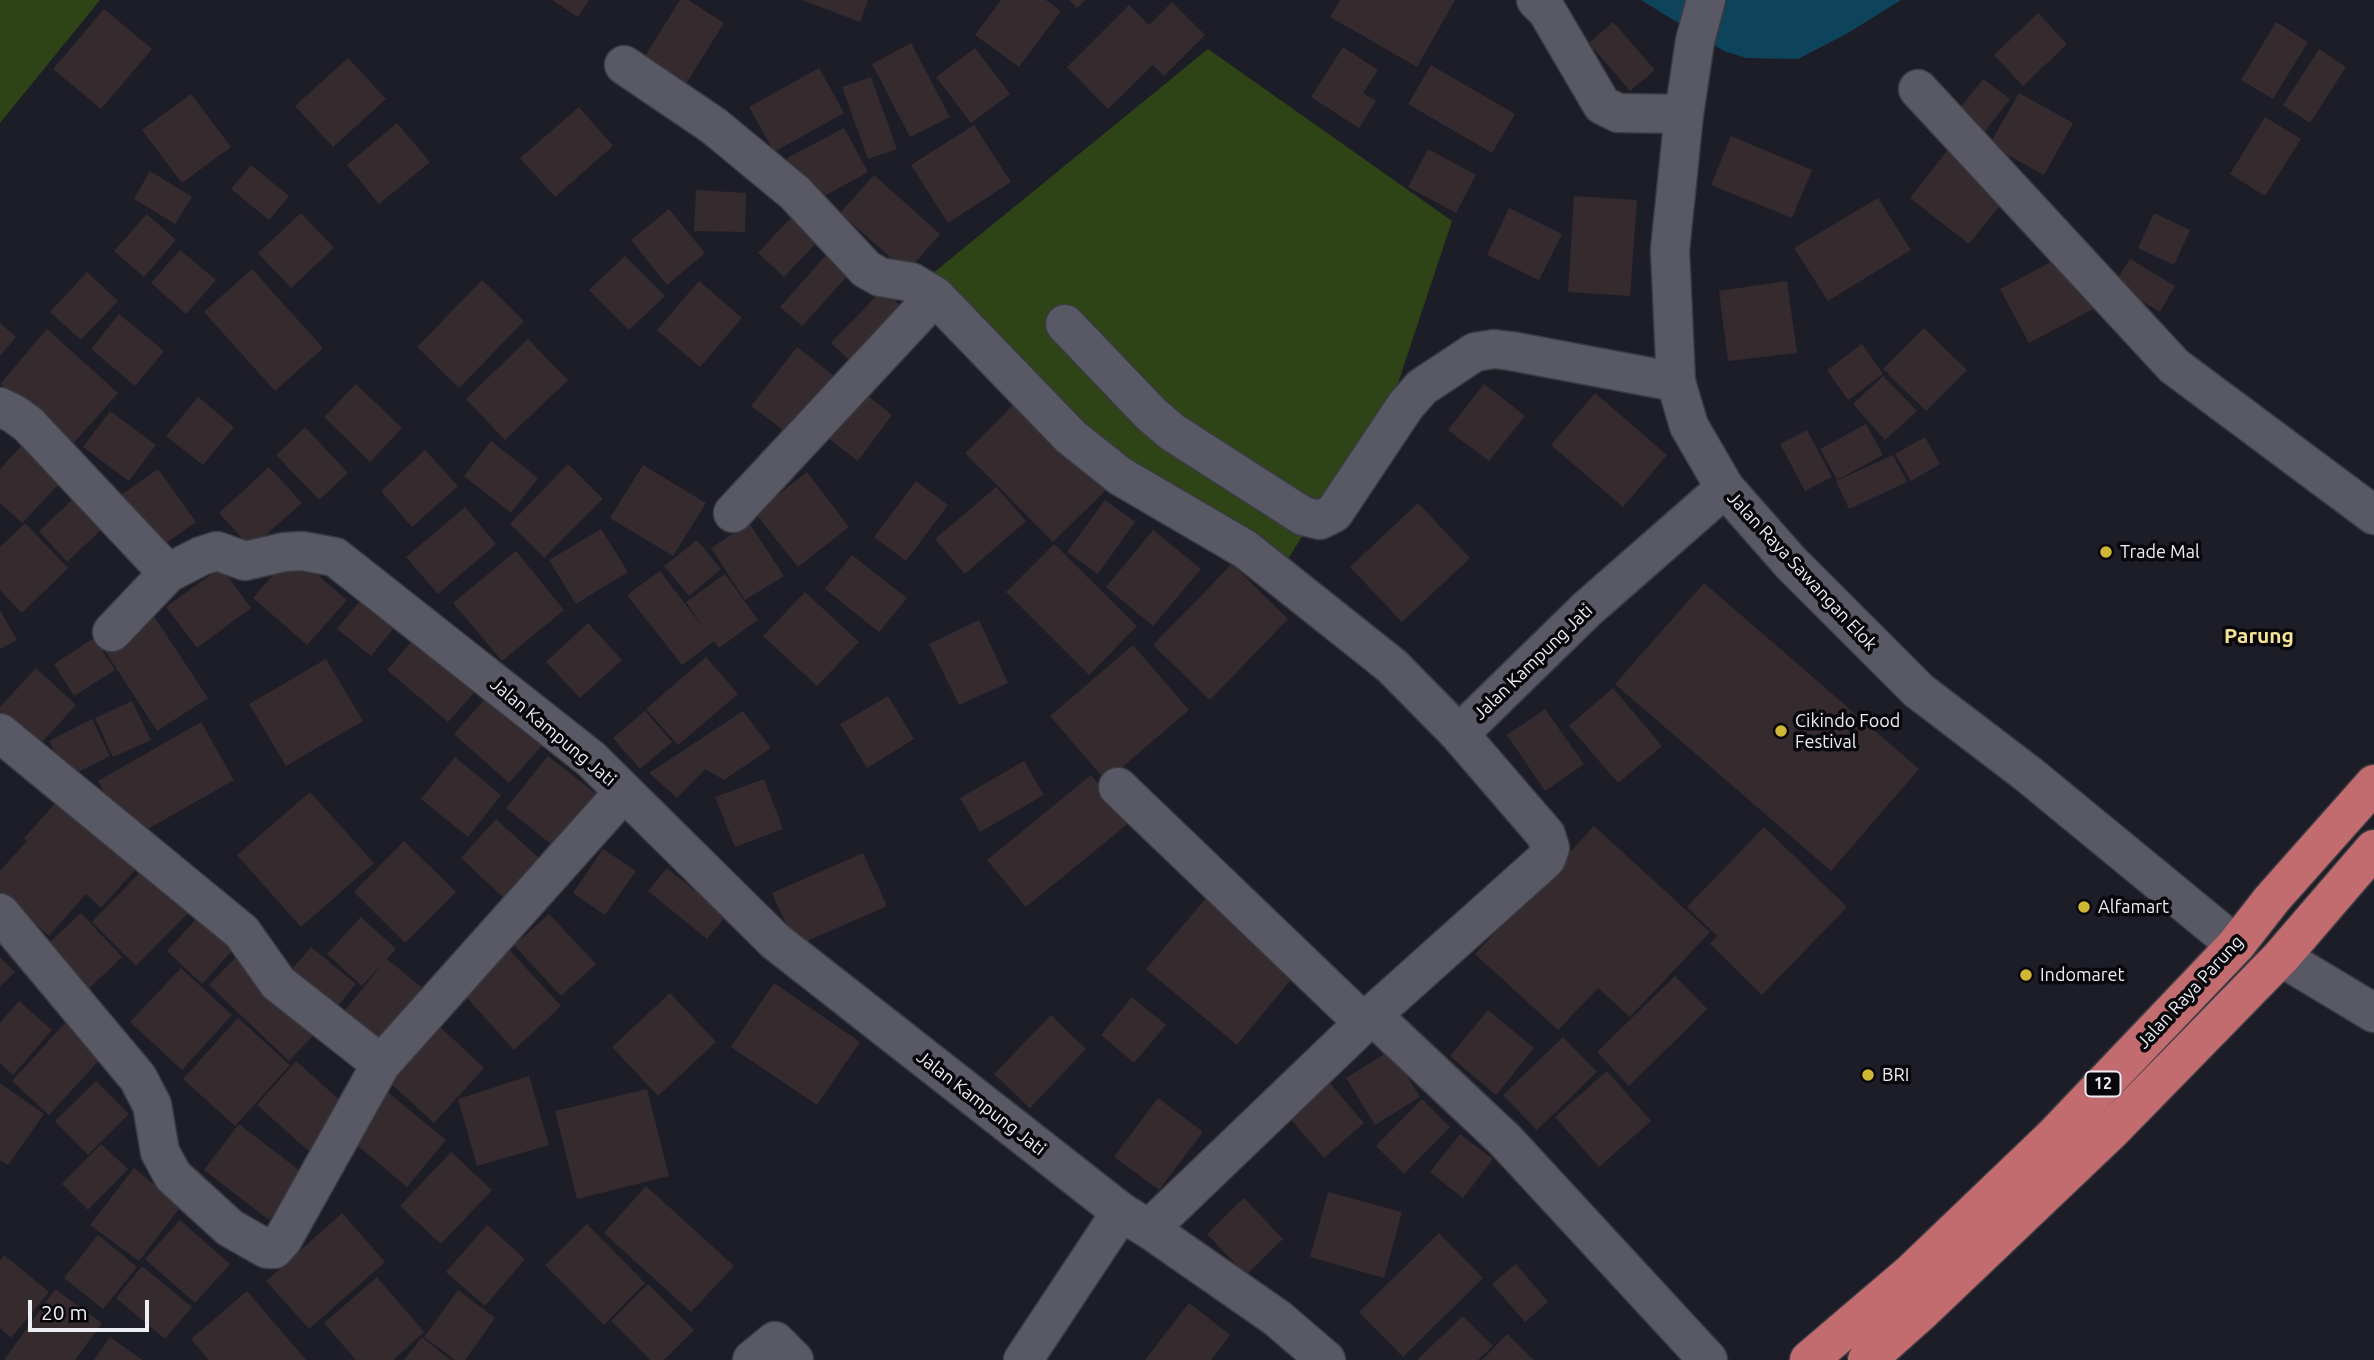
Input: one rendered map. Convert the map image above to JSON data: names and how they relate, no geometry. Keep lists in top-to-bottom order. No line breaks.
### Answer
{"streets":{"highway":["Jalan Raya Parung","12"],"street":["Jalan Raya Sawangan Elok","Jalan Kampung Jati"]},"crossings":[["Jalan Raya Sawangan Elok","Jalan Kampung Jati"],["Jalan Raya Sawangan Elok","Jalan Raya Parung"]],"districts":["Parung"],"places":["Trade Mal","Cikindo Food Festival","Alfamart","Indomaret","BRI"],"scale_bar":"20 m"}
